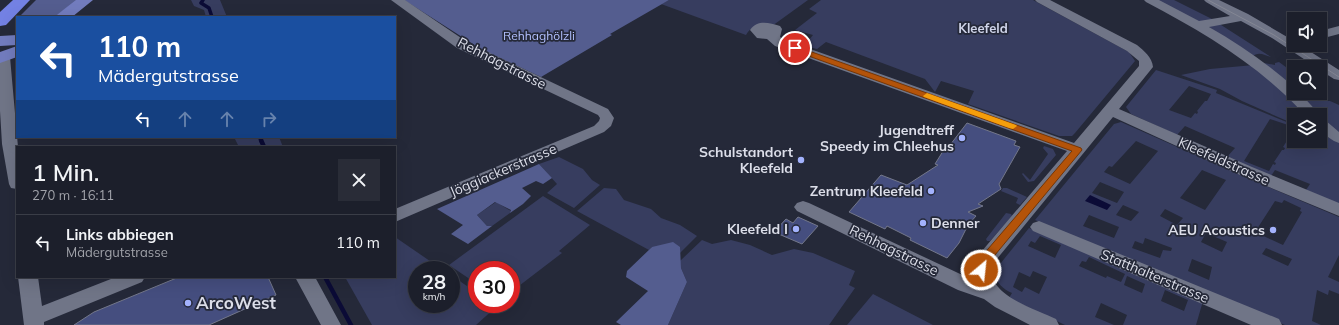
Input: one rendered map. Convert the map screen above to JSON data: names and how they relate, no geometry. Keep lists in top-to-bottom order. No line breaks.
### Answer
{"streets":{"street":["Rehhagstrasse","Kleefeldstrasse","Jöggiackerstrasse","Statthalterstrasse"]},"crossings":[["Rehhagstrasse","Jöggiackerstrasse"]],"districts":["Kleefeld"],"parks":["Rehhaghölzli"],"places":["Jugendtreff Speedy im Chleehus","Schulstandort Kleefeld","Zentrum Kleefeld","Denner","Kleefeld I","AEU Acoustics","ArcoWest"],"page":{"turn":["110 m","Mädergutstrasse"],"heading":["1 Min.","270 m · 16:11"],"list":[{"name":"Links abbiegen","note":"Mädergutstrasse","value":"110 m"}],"speed":"28 km/h","limit":"30"}}
